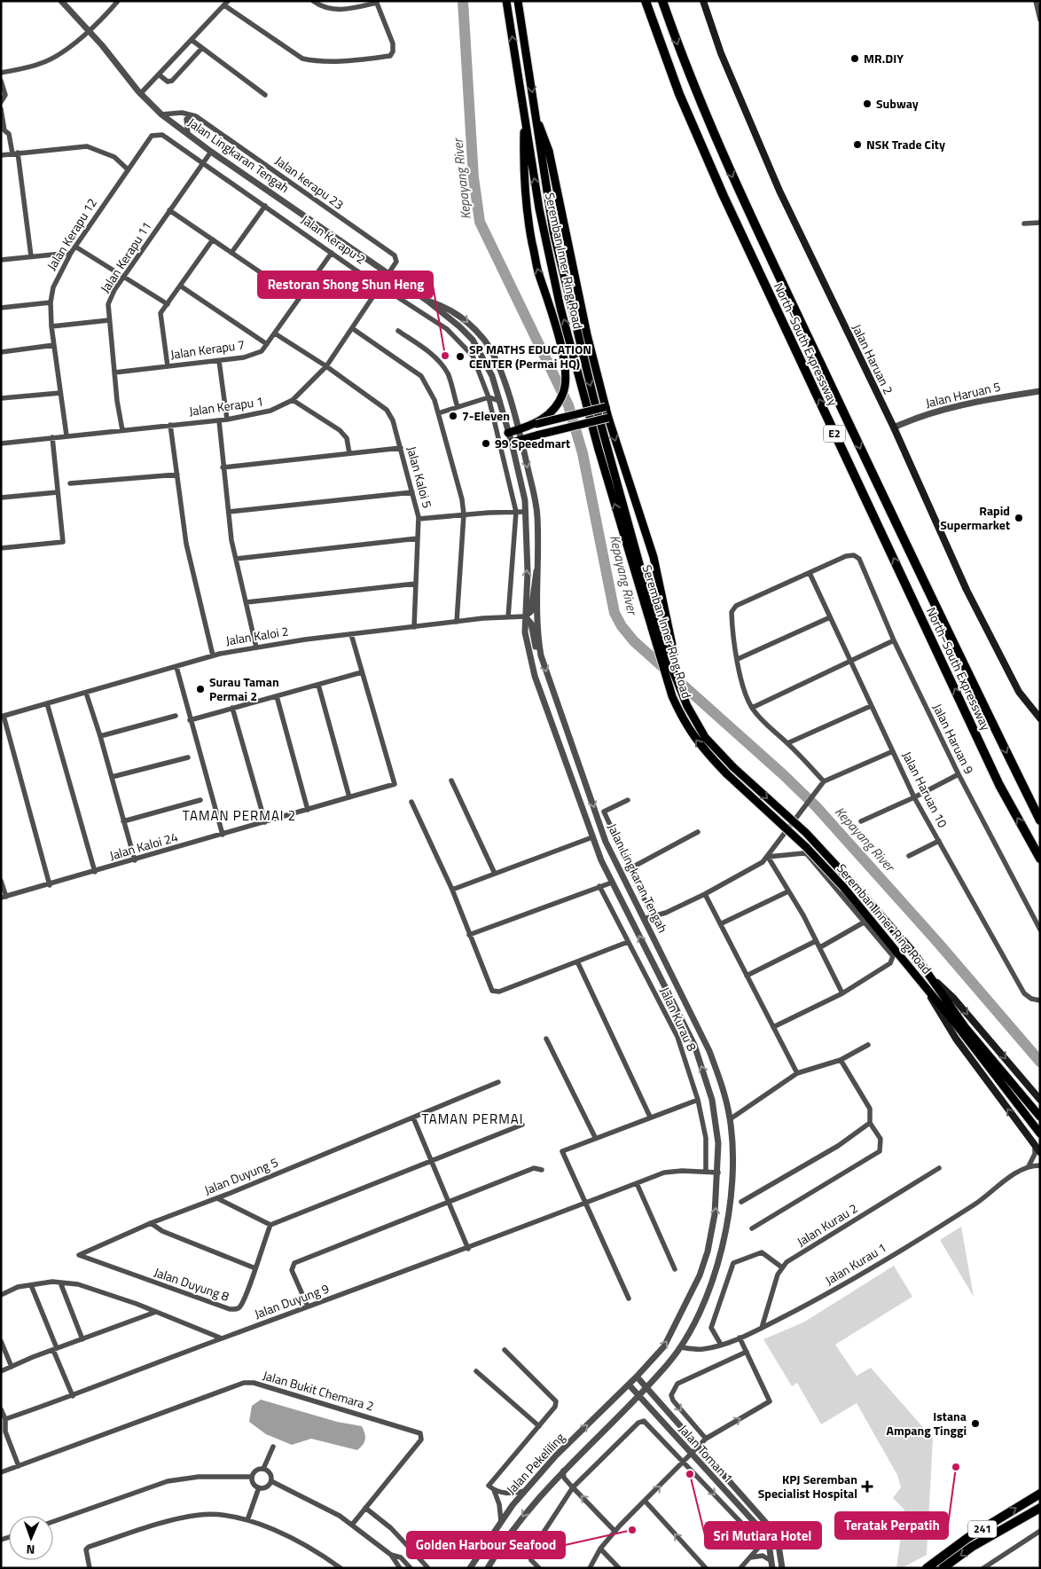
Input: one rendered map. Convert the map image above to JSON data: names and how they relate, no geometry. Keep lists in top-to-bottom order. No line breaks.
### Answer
{"streets":{"highway":["North–South Expressway","E2","241"],"main road":["Seremban Inner Ring Road","Jalan Haruan 2"],"street":["Jalan Lingkaran Tengah","Jalan kerapu 23","Jalan Kerapu 12","Jalan Kerapu 2","Jalan Kerapu 11","Jalan Kerapu 7","Jalan Haruan 5","Jalan Kerapu 1","Jalan Kaloi 5","Jalan Kaloi 2","Jalan Haruan 9","Jalan Haruan 10","Jalan Kaloi 24","Jalan Kurau 8","Jalan Duyung 5","Jalan Kurau 2","Jalan Kurau 1","Jalan Duyung 8","Jalan Duyung 9","Jalan Bukit Chemara 2","Jalan Toman 1","Jalan Pekeliling"]},"crossings":[["Jalan Lingkaran Tengah","Jalan kerapu 23"],["Jalan Lingkaran Tengah","Jalan Kerapu 11"],["Jalan Lingkaran Tengah","Jalan Kerapu 1"],["Jalan Lingkaran Tengah","Jalan Kaloi 2"],["Jalan Lingkaran Tengah","Jalan Kurau 1"],["Jalan Lingkaran Tengah","Jalan Duyung 9"],["Jalan Lingkaran Tengah","Jalan Toman 1"],["Jalan Lingkaran Tengah","Jalan Pekeliling"],["Jalan kerapu 23","Jalan Kerapu 1"],["Jalan Kerapu 12","Jalan Kerapu 2"],["Jalan Kerapu 12","Jalan Kerapu 1"],["Jalan Kerapu 2","Jalan Kerapu 11"],["Jalan Kerapu 2","Jalan Kerapu 7"],["Jalan Kerapu 2","Jalan Kerapu 1"],["Jalan Kerapu 2","Jalan Kaloi 2"],["Jalan Kerapu 11","Jalan Kerapu 7"],["Jalan Kerapu 11","Jalan Kerapu 1"],["Jalan Kerapu 7","Jalan Kaloi 5"],["Jalan Haruan 2","Jalan Haruan 5"],["Jalan Kerapu 1","Jalan Kaloi 5"],["Jalan Kaloi 5","Jalan Kaloi 2"],["Jalan Haruan 9","Jalan Haruan 10"],["Jalan Kurau 8","Jalan Duyung 9"],["Jalan Duyung 5","Jalan Duyung 8"],["Jalan Toman 1","Jalan Pekeliling"]],"districts":["TAMAN PERMAI 2","TAMAN PERMAI"],"water":["Kepayang River"],"places":{"other":["MR.DIY","Subway","NSK Trade City","Restoran Shong Shun Heng","SP MATHS EDUCATION CENTER (Permai HQ)","7-Eleven","99 Speedmart","Rapid Supermarket","Surau Taman Permai 2","Istana Ampang Tinggi","Teratak Perpatih","Sri Mutiara Hotel","Golden Harbour Seafood"],"health":["KPJ Seremban Specialist Hospital"]},"north":"bottom"}
